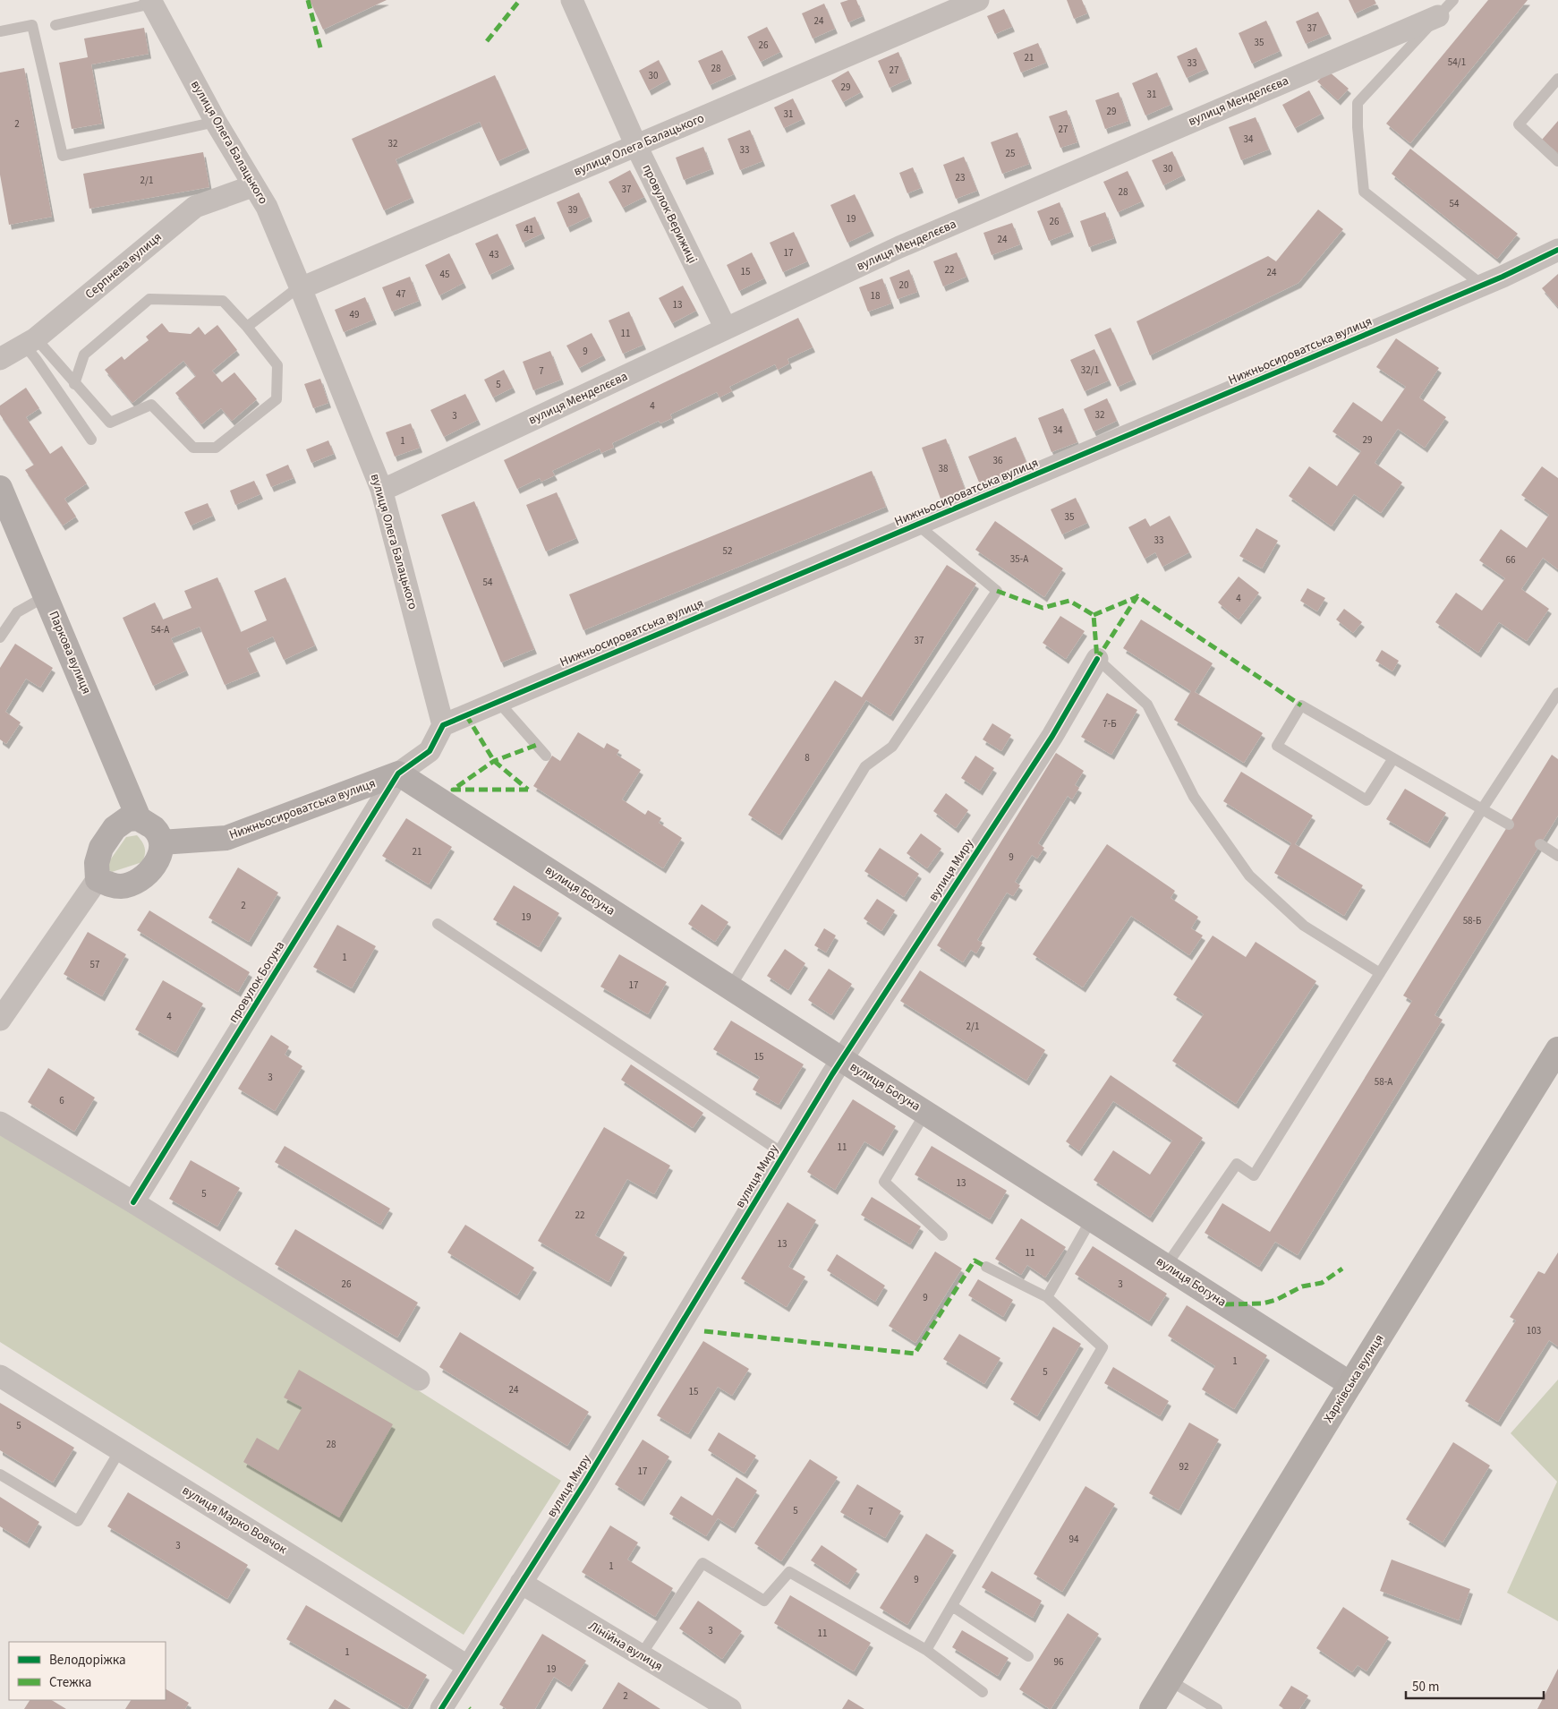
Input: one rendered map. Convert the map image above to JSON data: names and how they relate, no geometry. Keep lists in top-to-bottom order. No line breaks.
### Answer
{"streets":{"main road":["Нижньосироватська вулиця","Паркова вулиця","вулиця Богуна","Харківська вулиця"],"street":["вулиця Менделєєва","вулиця Олега Балацького","провулок Верижиці","Серпнева вулиця","вулиця Миру","провулок Богуна","вулиця Марко Вовчок","Лінійна вулиця"]},"crossings":[["вулиця Менделєєва","вулиця Олега Балацького"],["вулиця Менделєєва","провулок Верижиці"],["вулиця Олега Балацького","провулок Верижиці"],["вулиця Олега Балацького","Серпнева вулиця"],["вулиця Олега Балацького","Нижньосироватська вулиця"],["Нижньосироватська вулиця","Паркова вулиця"],["Нижньосироватська вулиця","вулиця Богуна"],["Нижньосироватська вулиця","провулок Богуна"],["вулиця Миру","вулиця Богуна"],["вулиця Миру","вулиця Марко Вовчок"],["вулиця Миру","Лінійна вулиця"],["вулиця Богуна","провулок Богуна"],["вулиця Богуна","Харківська вулиця"]],"house_numbers":["24","37","35","26","21","54/1","33","28","27","30","29","31","29","31","2","27","34","32","33","25","30","23","2/1","37","28","54","39","19","26","41","24","17","43","22","15","24","45","20","47","18","13","49","11","9","32/1","7","5","4","32","3","34","29","1","36","38","35","33","52","35-А","66","54","4","54-А","37","7-Б","8","21","9","2","19","58-Б","1","57","17","4","2/1","15","3","58-А","6","11","13","5","22","13","11","26","3","9","103","1","5","24","15","5","28","92","17","5","7","94","3","1","9","3","11","1","96","19","2"],"legend":["Велодоріжка","Стежка"],"scale_bar":"50 m"}
